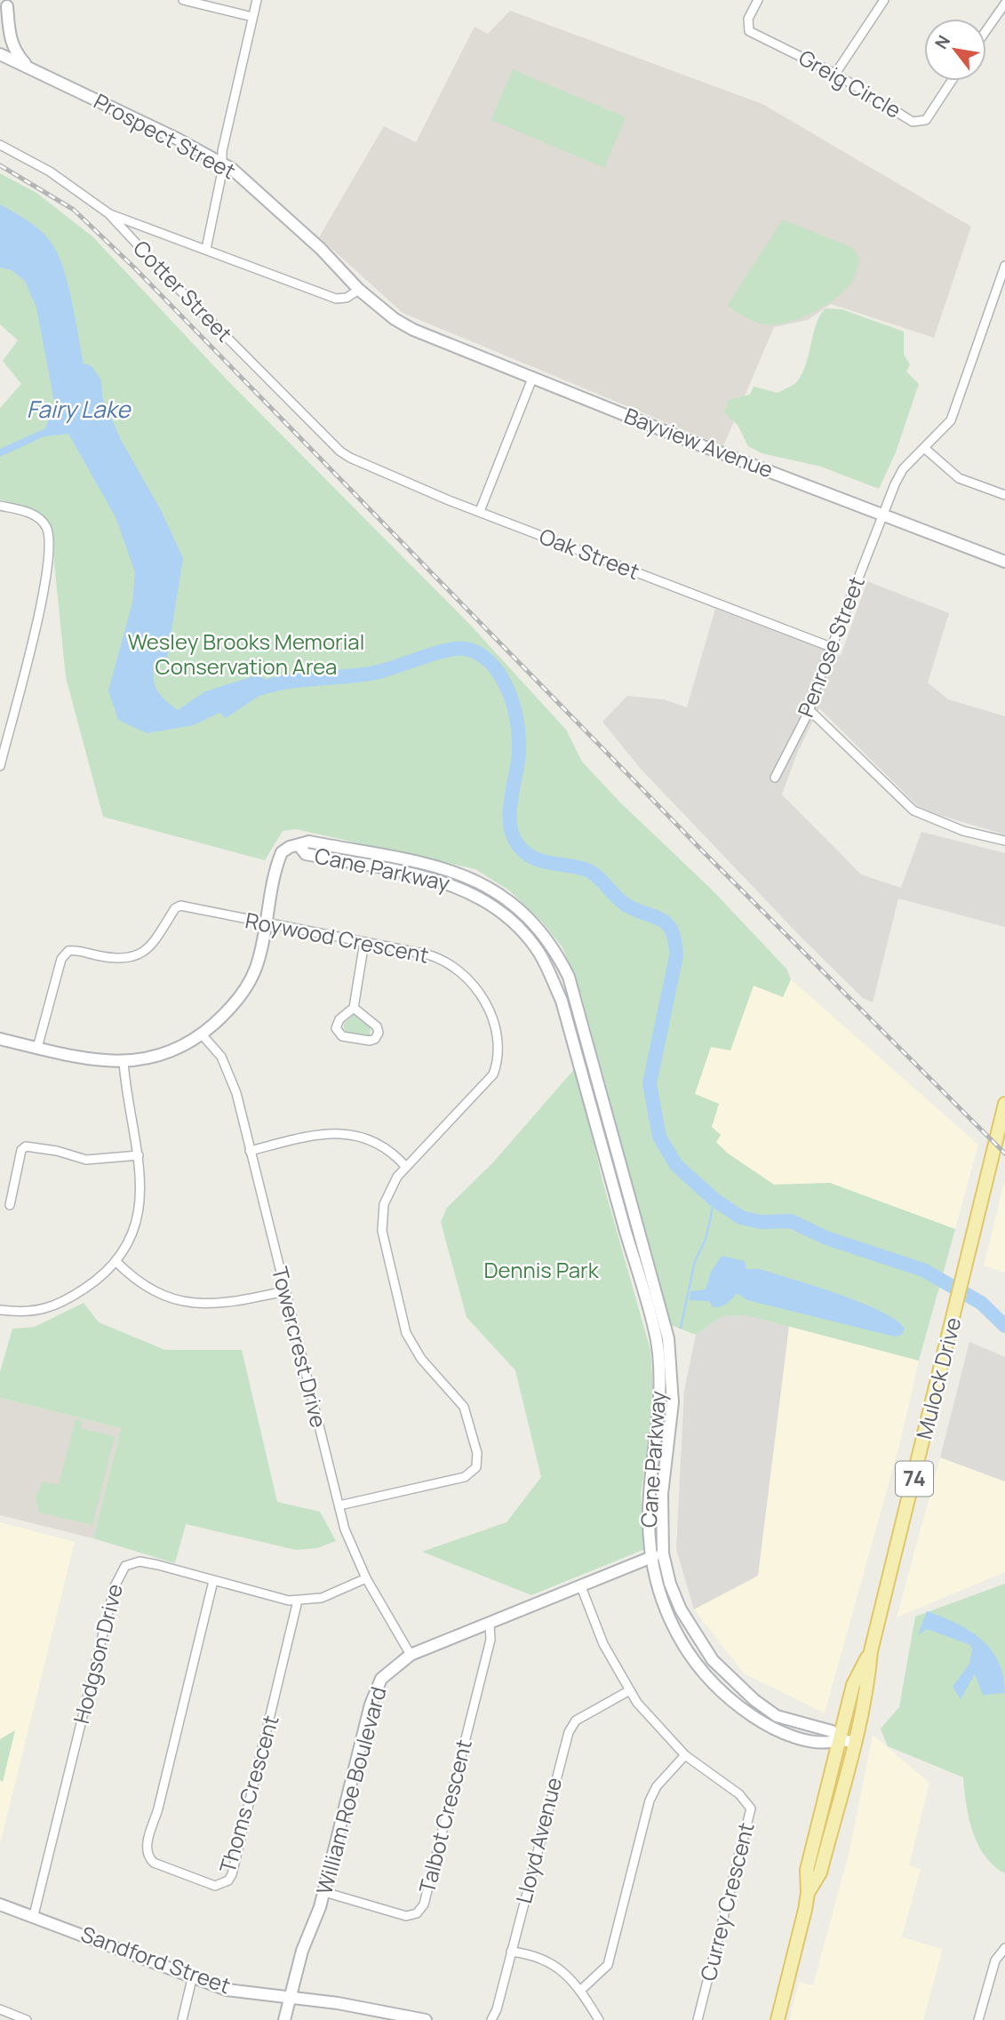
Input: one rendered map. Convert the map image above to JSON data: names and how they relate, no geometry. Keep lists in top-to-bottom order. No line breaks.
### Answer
{"streets":{"main road":["Prospect Street","Bayview Avenue","Cane Parkway","Mulock Drive","74","William Roe Boulevard","Sandford Street"],"street":["Greig Circle","Cotter Street","Oak Street","Penrose Street","Roywood Crescent","Towercrest Drive","Hodgson Drive","Thoms Crescent","Talbot Crescent","Lloyd Avenue","Currey Crescent"]},"crossings":[["Prospect Street","Bayview Avenue"],["Cotter Street","Oak Street"],["Bayview Avenue","Penrose Street"],["Oak Street","Penrose Street"],["Cane Parkway","Mulock Drive"],["Cane Parkway","William Roe Boulevard"],["Roywood Crescent","Towercrest Drive"],["Towercrest Drive","Hodgson Drive"],["Towercrest Drive","William Roe Boulevard"],["Hodgson Drive","Thoms Crescent"],["Hodgson Drive","Sandford Street"],["William Roe Boulevard","Talbot Crescent"],["William Roe Boulevard","Currey Crescent"],["William Roe Boulevard","Sandford Street"],["Lloyd Avenue","Currey Crescent"]],"water":["Fairy Lake"],"parks":["Wesley Brooks Memorial Conservation Area","Dennis Park"],"north":"top left"}
